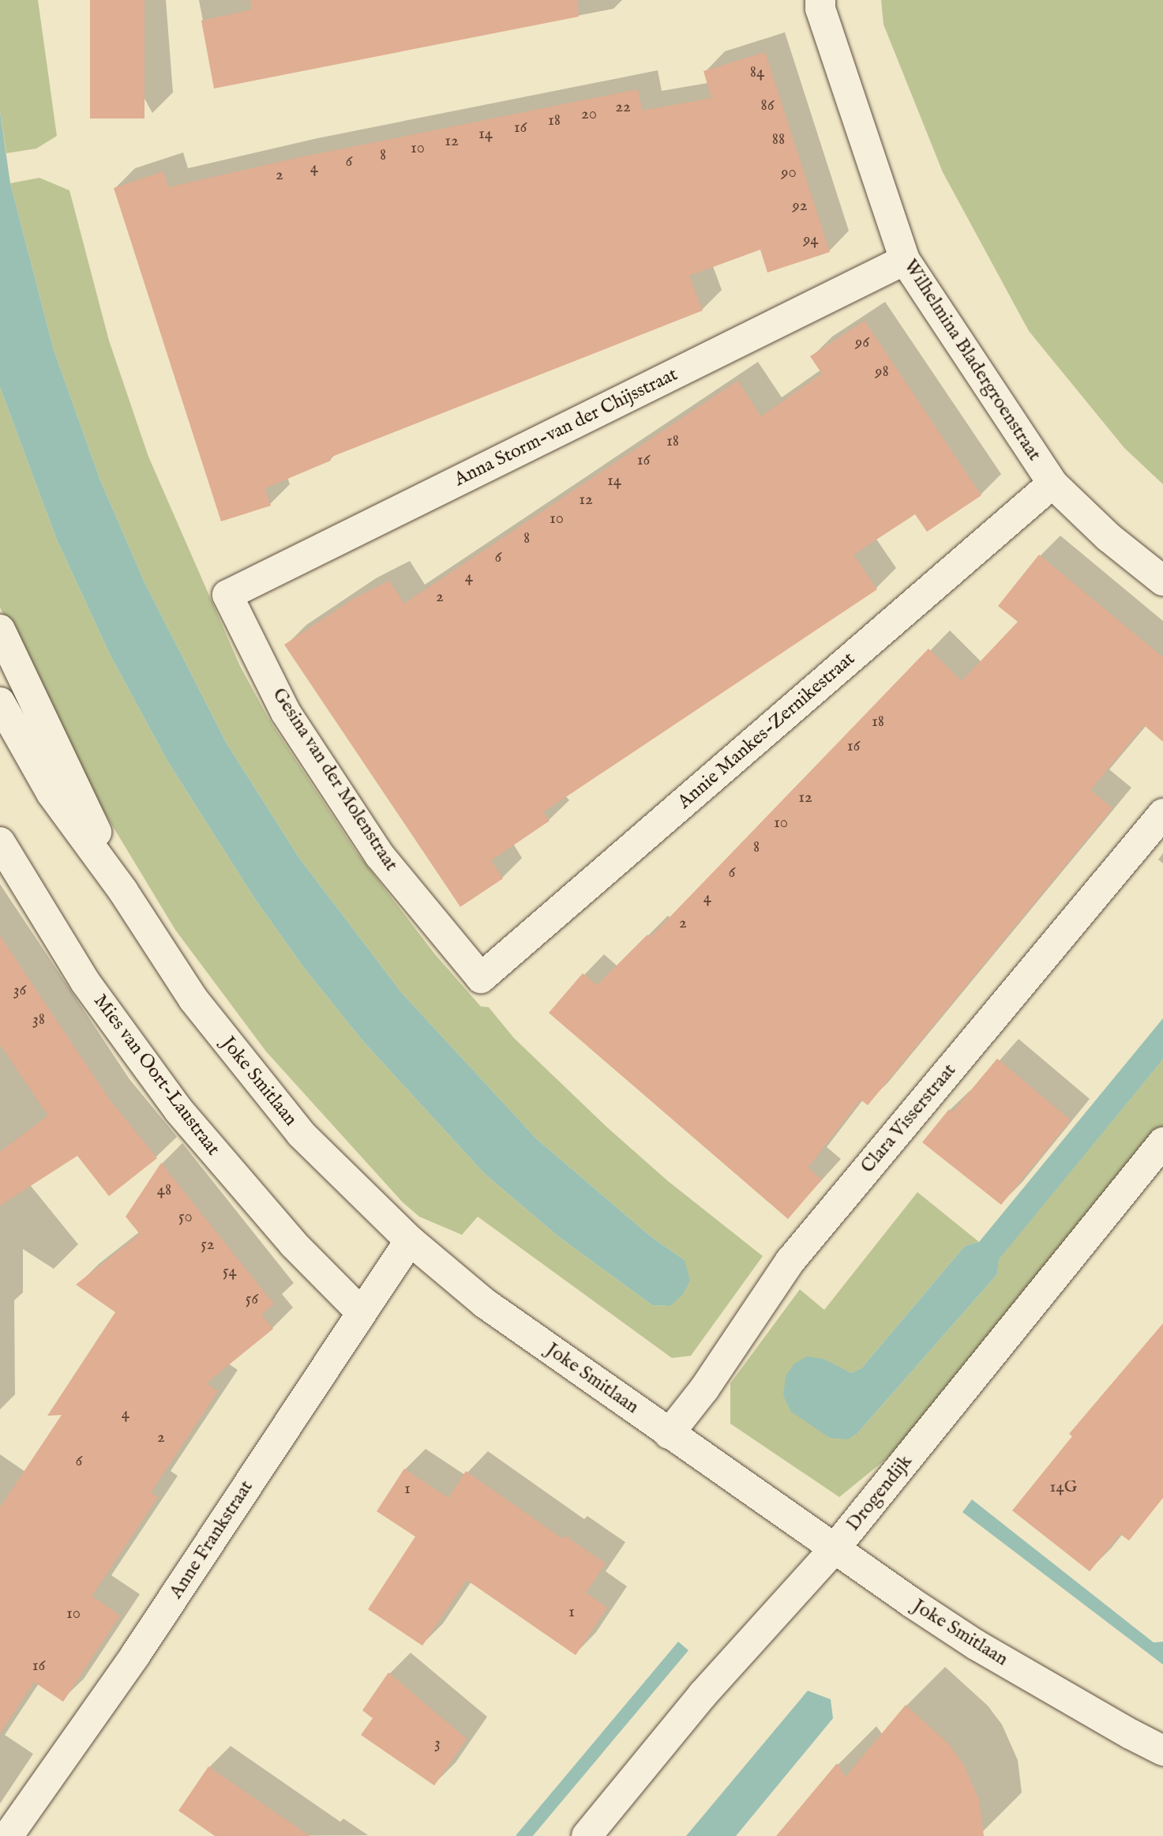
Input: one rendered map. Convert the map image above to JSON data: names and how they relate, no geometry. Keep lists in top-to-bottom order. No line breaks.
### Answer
{"streets":{"street":["Wilhelmina Bladergroenstraat","Anna Storm-van der Chijsstraat","Annie Mankes-Zernikestraat","Gesina van der Molenstraat","Mies van Oort-Laustraat","Joke Smitlaan","Clara Visserstraat","Drogendijk","Anne Frankstraat"]},"crossings":[["Wilhelmina Bladergroenstraat","Anna Storm-van der Chijsstraat"],["Wilhelmina Bladergroenstraat","Annie Mankes-Zernikestraat"],["Anna Storm-van der Chijsstraat","Gesina van der Molenstraat"],["Annie Mankes-Zernikestraat","Gesina van der Molenstraat"],["Mies van Oort-Laustraat","Anne Frankstraat"],["Joke Smitlaan","Clara Visserstraat"],["Joke Smitlaan","Drogendijk"],["Joke Smitlaan","Anne Frankstraat"]],"house_numbers":["84","86","22","20","18","16","14","88","12","10","8","6","4","90","2","92","94","96","98","18","16","14","12","10","8","6","4","2","18","16","12","10","8","6","4","2","36","38","48","50","52","54","56","4","2","6","14G","1","1","10","16","3"]}
